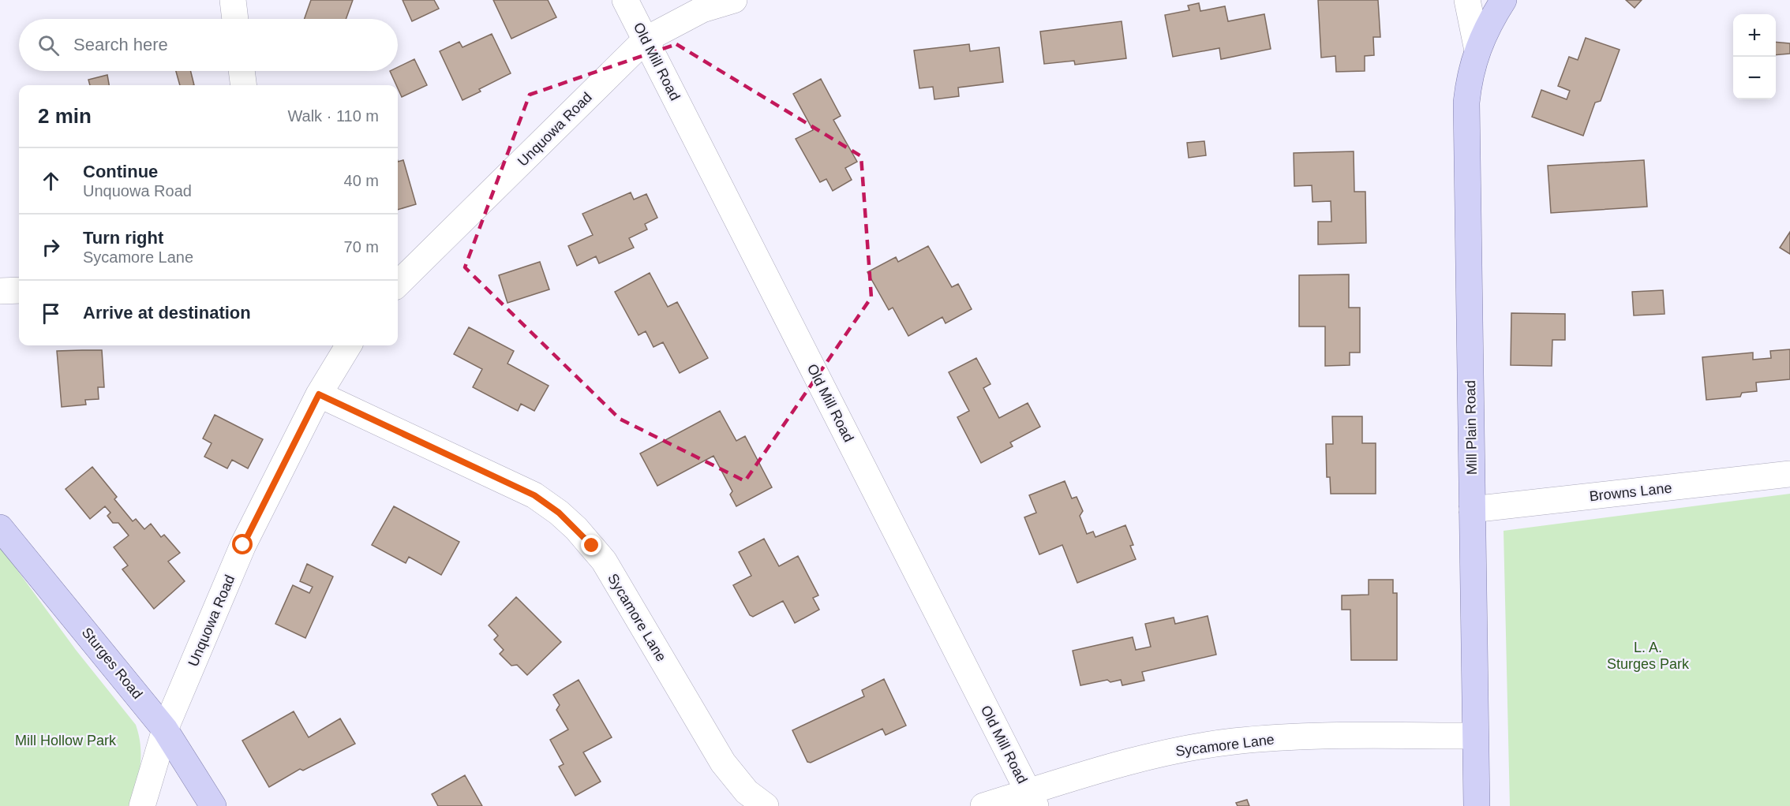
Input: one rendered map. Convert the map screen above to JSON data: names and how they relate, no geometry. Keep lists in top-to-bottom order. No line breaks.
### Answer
{"streets":{"main road":["Mill Plain Road","Sturges Road"],"street":["Old Mill Road","Unquowa Road","Browns Lane","Sycamore Lane"]},"crossings":[["Old Mill Road","Unquowa Road"],["Old Mill Road","Sycamore Lane"],["Unquowa Road","Sycamore Lane"],["Unquowa Road","Sturges Road"],["Mill Plain Road","Browns Lane"],["Mill Plain Road","Sycamore Lane"]],"parks":["L. A. Sturges Park","Mill Hollow Park"],"page":{"map_buttons":["+","−"],"search":"Search here","heading":["2 min","Walk · 110 m"],"list":[["Continue","Unquowa Road","40 m"],["Turn right","Sycamore Lane","70 m"],"Arrive at destination"]}}
